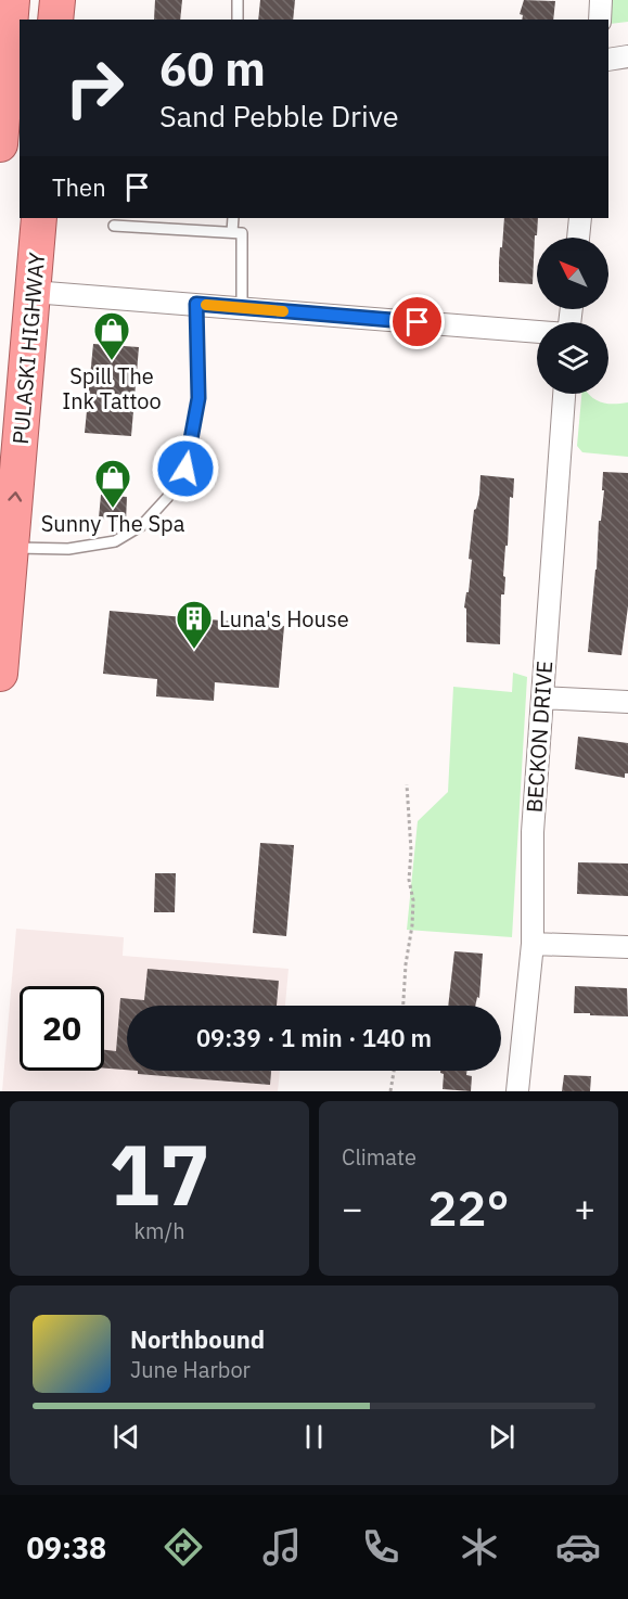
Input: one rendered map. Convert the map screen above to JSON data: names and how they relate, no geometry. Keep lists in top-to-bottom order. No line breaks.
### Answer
{"streets":{"highway":["PULASKI HIGHWAY"],"street":["BECKON DRIVE"]},"one_way":["PULASKI HIGHWAY"],"places":{"shop":["Spill The Ink Tattoo","Sunny The Spa"],"building":["Luna's House"]},"north":"top left","page":{"turn":["60 m","Sand Pebble Drive"],"then":"Then","limit":"20","trip":"09:39 · 1 min · 140 m","tile":[["17","km/h"],"Climate"],"heat":["−","22°","+"],"song":["Northbound","June Harbor"],"tabs":"09:38"}}
